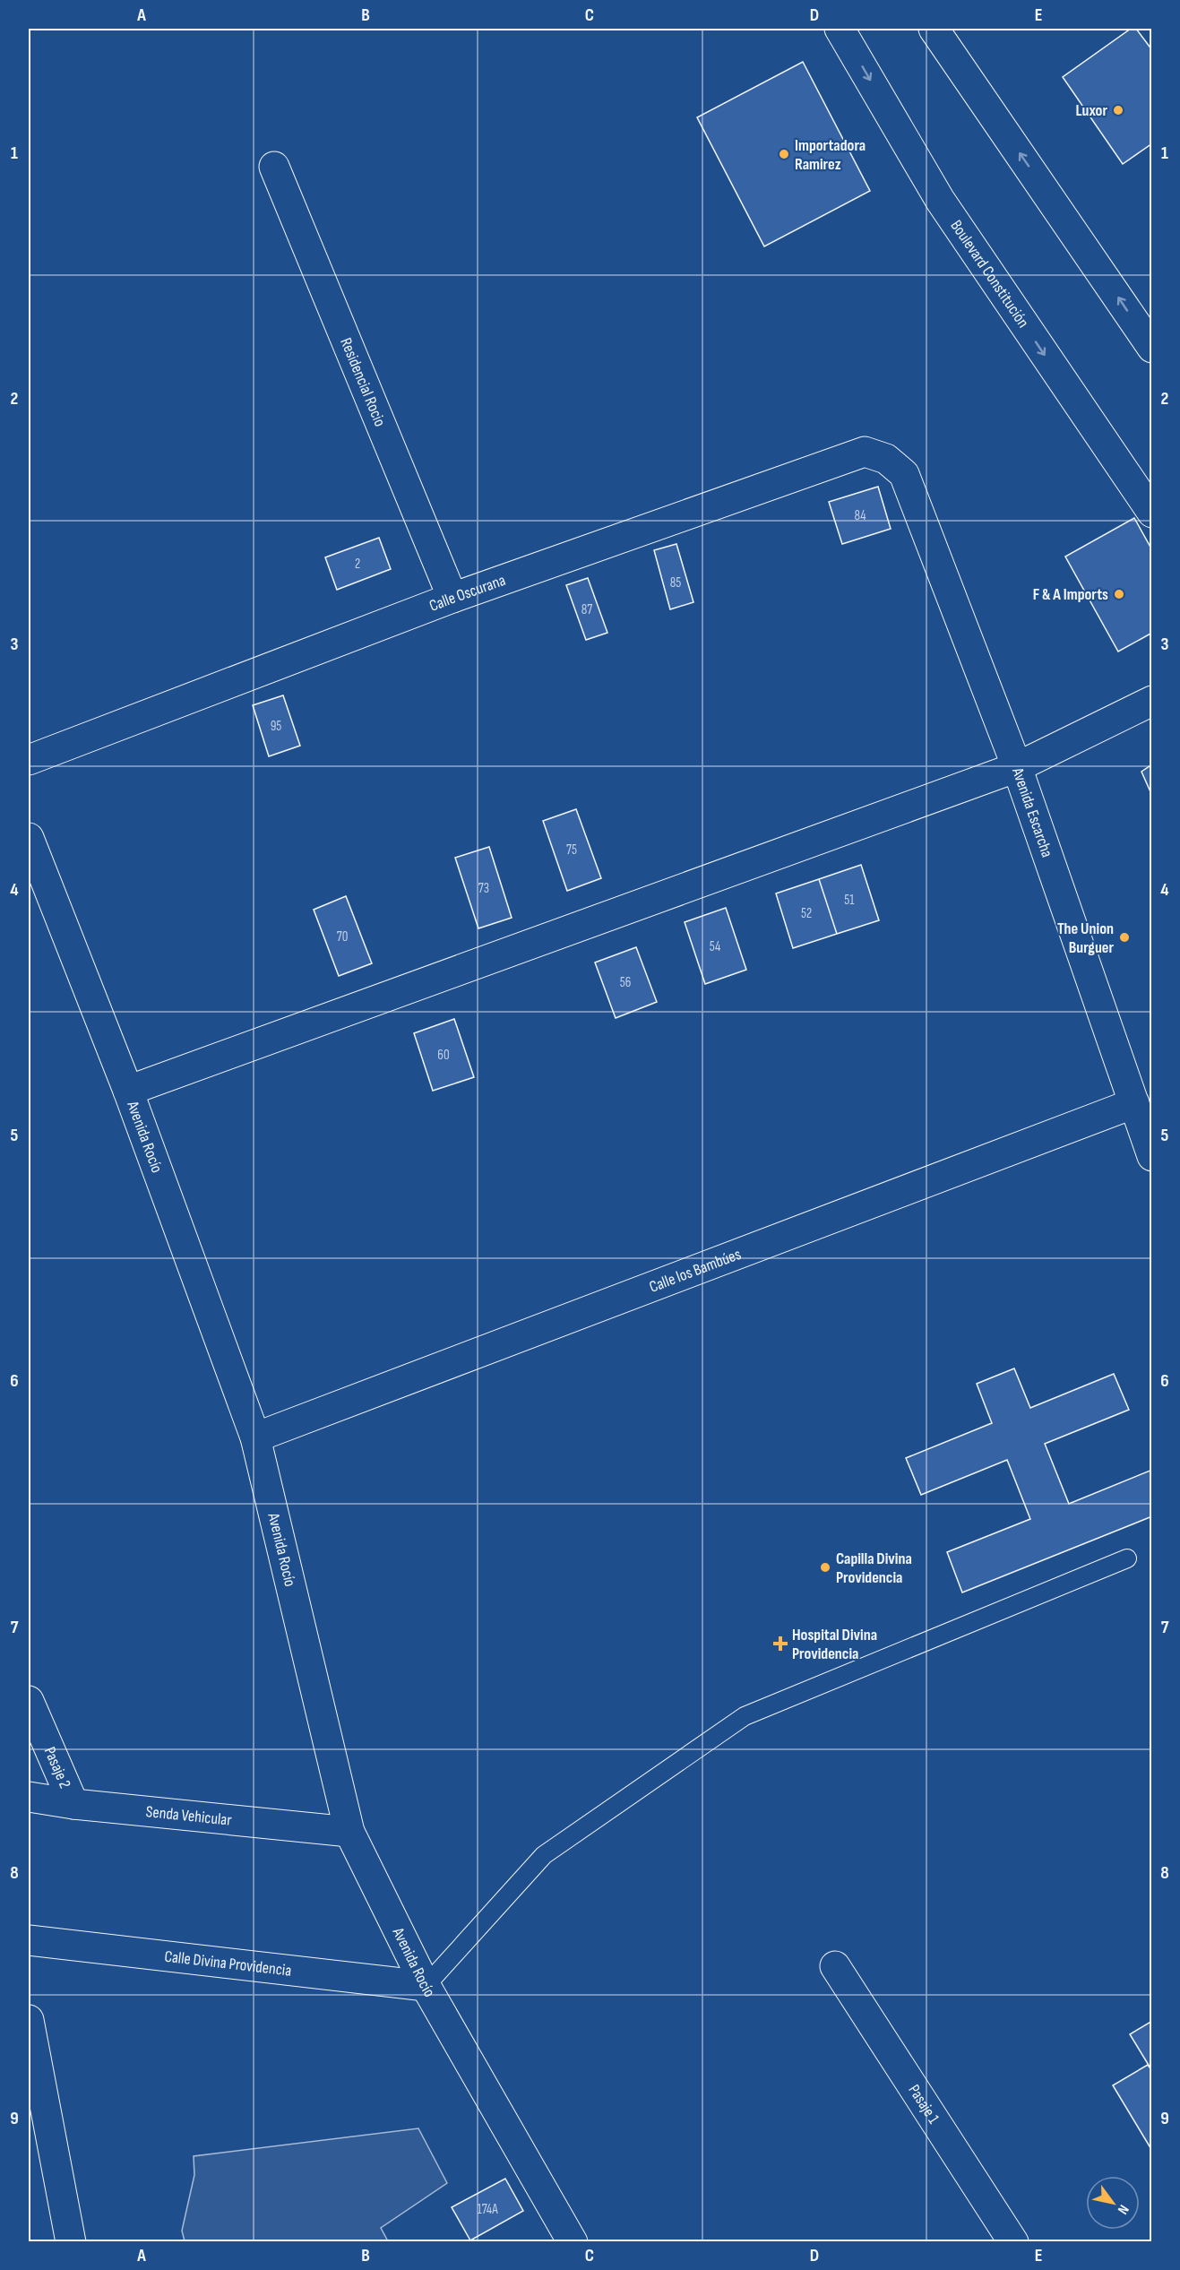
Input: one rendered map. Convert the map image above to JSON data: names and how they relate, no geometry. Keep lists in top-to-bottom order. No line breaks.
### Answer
{"streets":{"main road":["Boulevard Constitución","Residencial Rocio","Calle Oscurana","Avenida Escarcha","Avenida Rocío","Calle los Bambúes","Pasaje 2","Senda Vehicular","Calle Divina Providencia","Pasaje 1"]},"crossings":[["Residencial Rocio","Calle Oscurana"],["Calle Oscurana","Avenida Escarcha"],["Avenida Escarcha","Calle los Bambúes"],["Avenida Rocío","Calle los Bambúes"],["Avenida Rocío","Senda Vehicular"],["Avenida Rocío","Calle Divina Providencia"],["Pasaje 2","Senda Vehicular"]],"places":{"other":["Luxor","Importadora Ramirez","F & A Imports","The Union Burguer","Capilla Divina Providencia"],"health":["Hospital Divina Providencia"]},"house_numbers":["84","2","85","87","95","75","73","51","52","70","54","56","60","174A"],"north":"bottom right","grid":{"columns":["A","B","C","D","E"],"rows":["1","2","3","4","5","6","7","8","9"]}}
